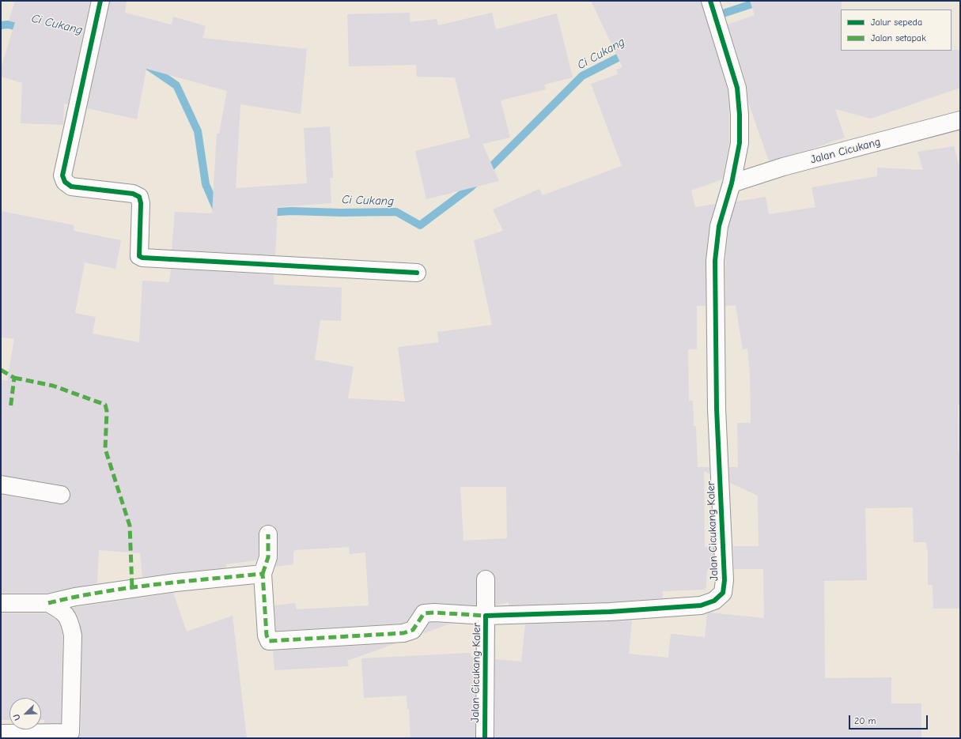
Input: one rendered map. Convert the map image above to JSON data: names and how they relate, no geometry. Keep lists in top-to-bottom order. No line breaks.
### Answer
{"streets":{"street":["Jalan Cicukang","Jalan Cicukang Kaler"]},"crossings":[["Jalan Cicukang","Jalan Cicukang Kaler"]],"water":["Ci Cukang"],"legend":["Jalur sepeda","Jalan setapak"],"scale_bar":"20 m","north":"bottom left"}
